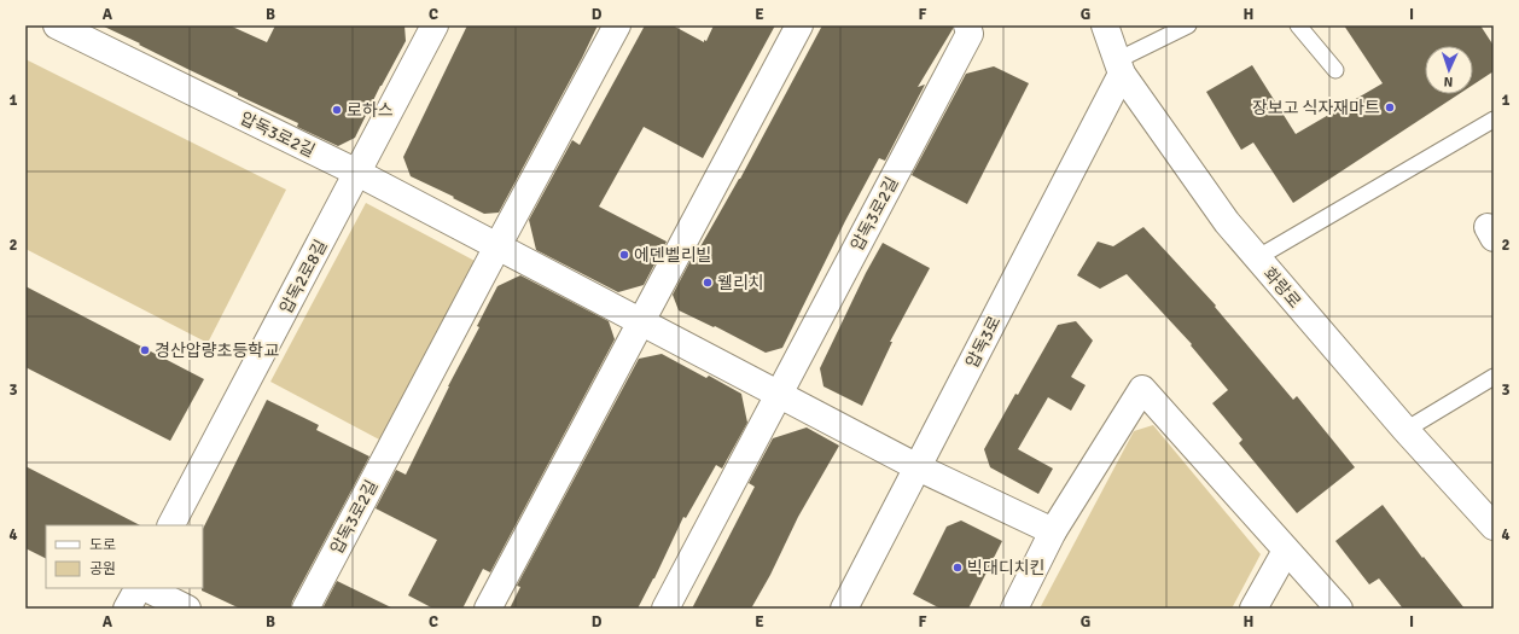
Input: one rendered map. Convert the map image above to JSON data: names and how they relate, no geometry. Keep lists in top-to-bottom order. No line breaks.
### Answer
{"streets":{"street":["압독3로2길","압독2로8길","화랑로","압독3로"]},"crossings":[["압독3로2길","압독2로8길"],["압독3로2길","압독3로"],["화랑로","압독3로"]],"places":["장보고 식자재마트","로하스","에덴벨리빌","웰리치","경산압량초등학교","빅대디치킨"],"legend":["도로","공원"],"north":"bottom","grid":{"columns":["A","B","C","D","E","F","G","H","I"],"rows":["1","2","3","4"]}}
